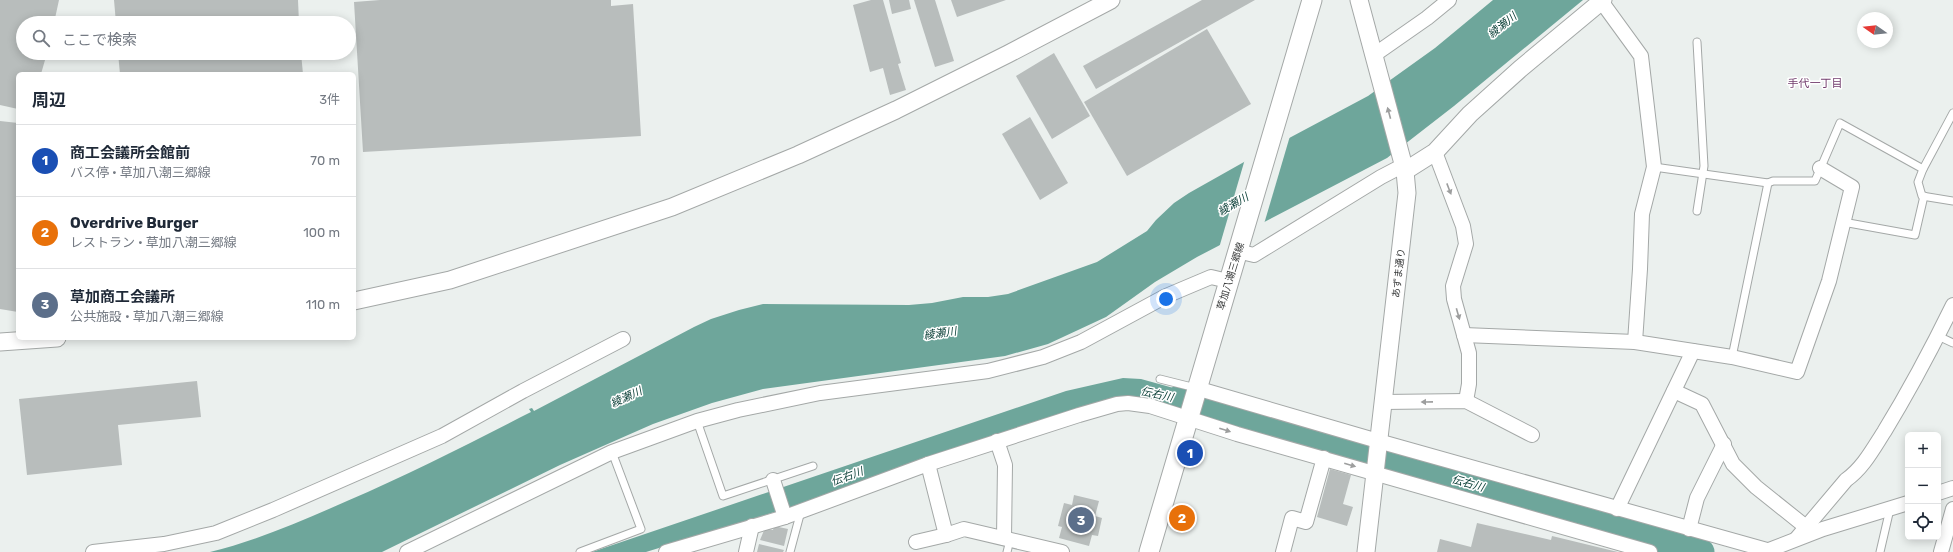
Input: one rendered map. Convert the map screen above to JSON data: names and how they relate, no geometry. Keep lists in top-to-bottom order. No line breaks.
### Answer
{"streets":{"main road":["草加八潮三郷線"],"street":["あずま通り"]},"districts":["手代一丁目"],"water":["綾瀬川","伝右川"],"north":"left","page":{"search":"ここで検索","heading":["周辺","3件"],"list":[{"mark":"1","name":"商工会議所会館前","note":"バス停 · 草加八潮三郷線","value":"70 m"},{"mark":"2","name":"Overdrive Burger","note":"レストラン · 草加八潮三郷線","value":"100 m"},{"mark":"3","name":"草加商工会議所","note":"公共施設 · 草加八潮三郷線","value":"110 m"}],"map_buttons":["+","−"],"pins":["1","2","3"]}}
